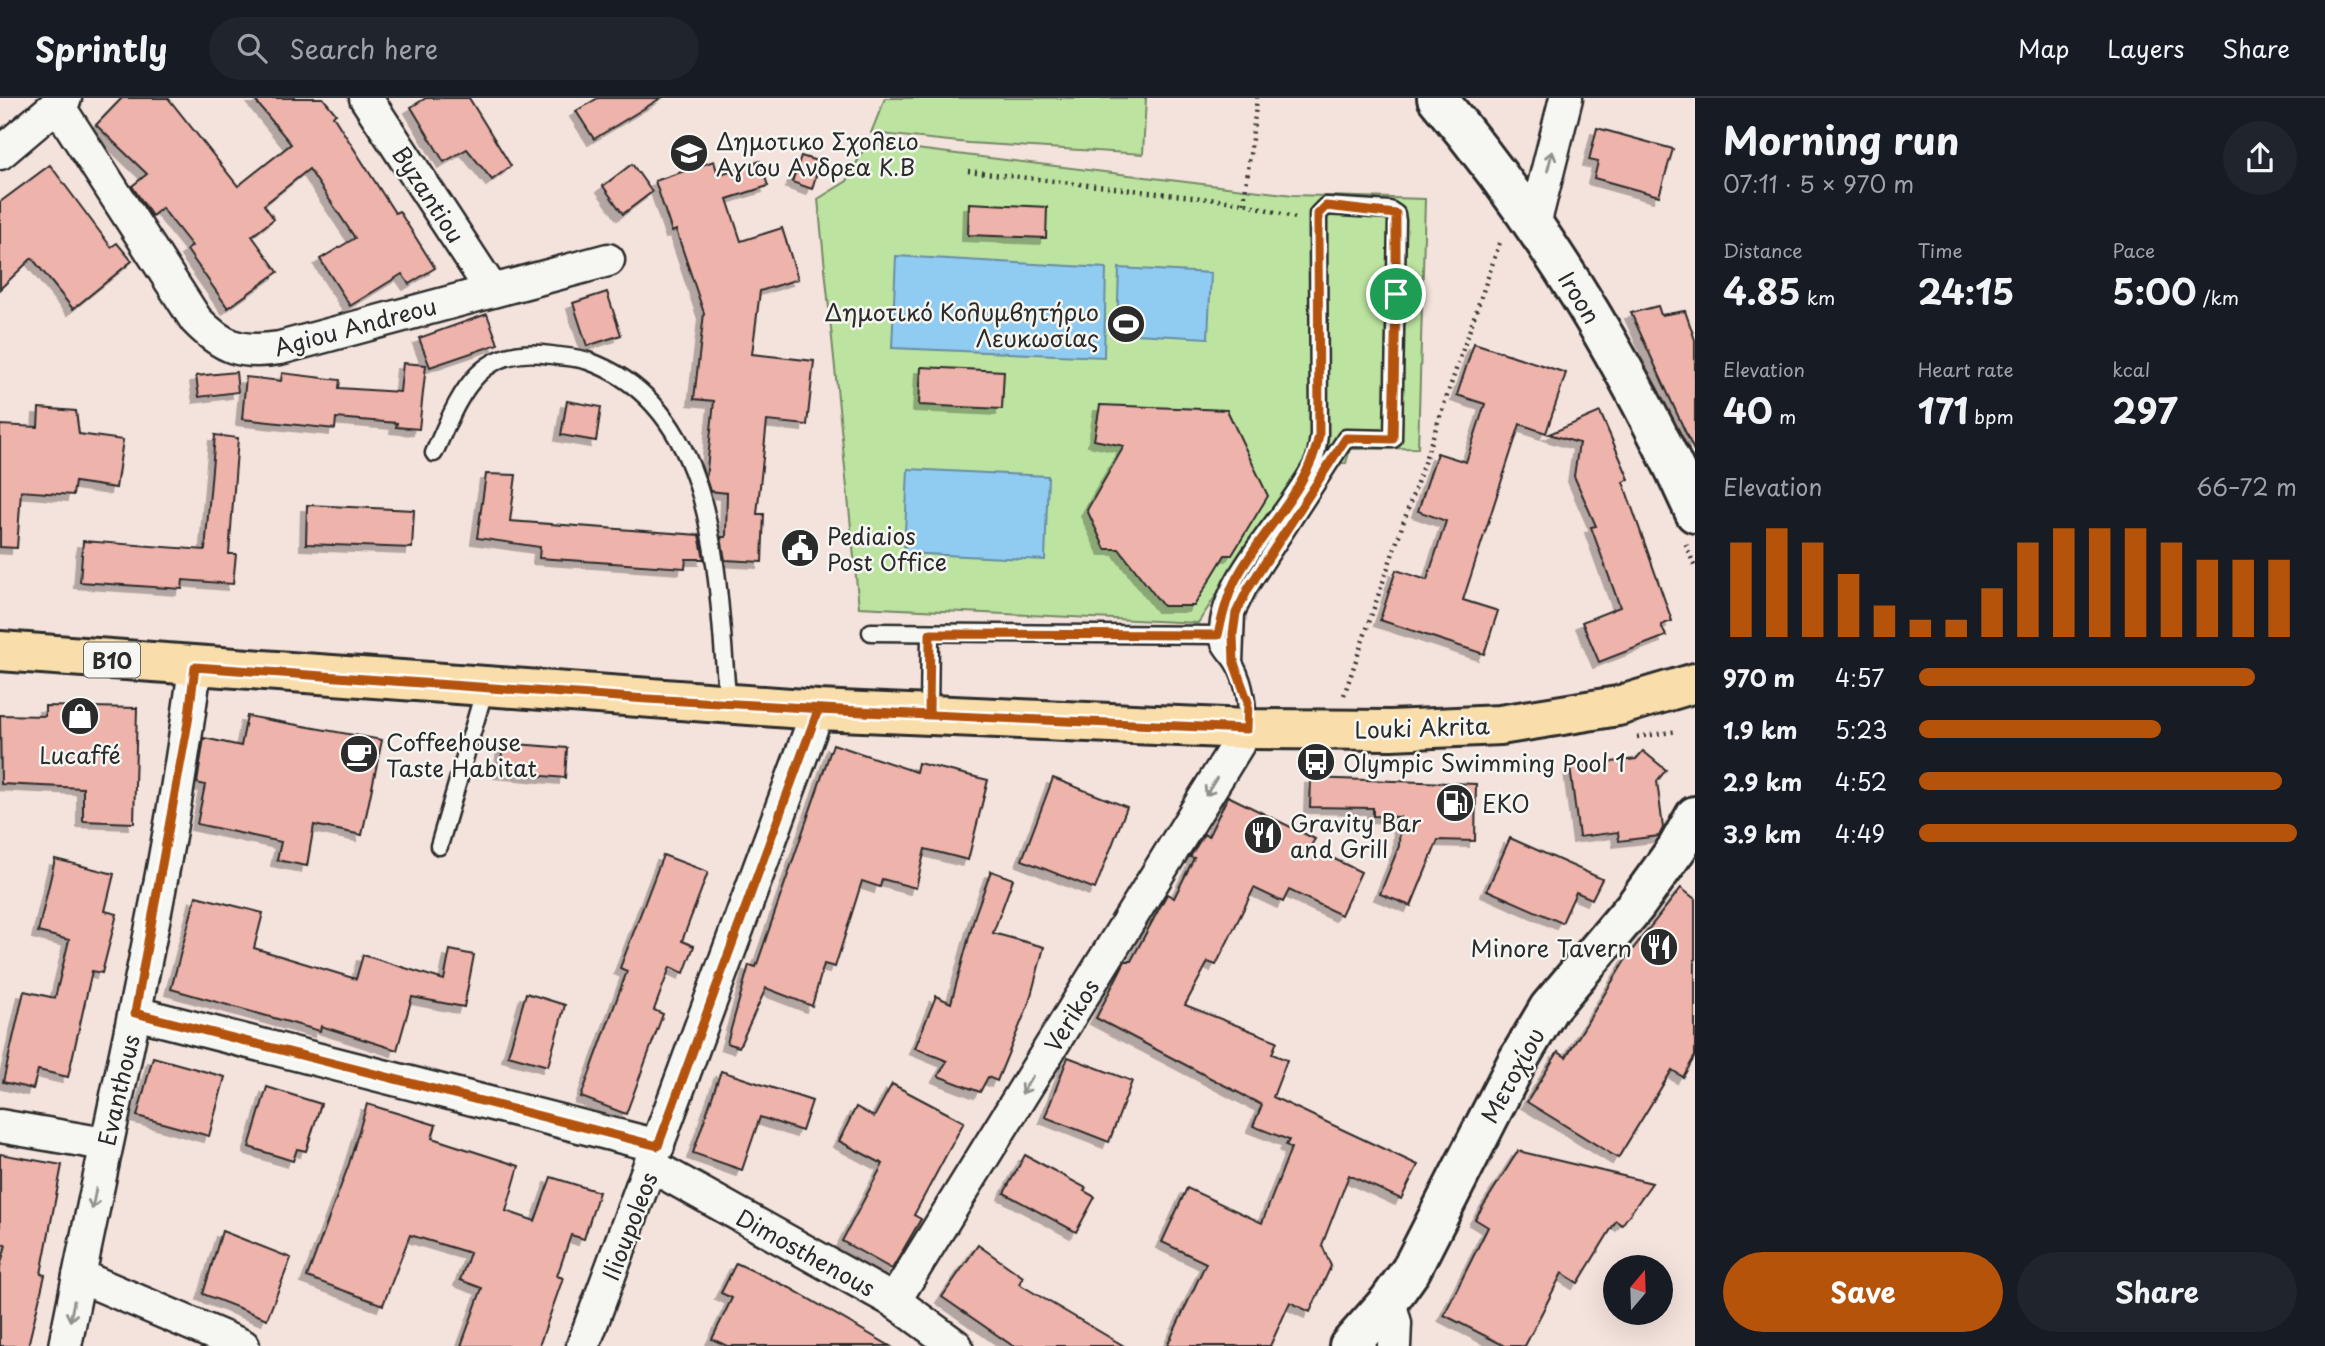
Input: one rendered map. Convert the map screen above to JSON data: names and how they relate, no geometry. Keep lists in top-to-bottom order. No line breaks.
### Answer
{"streets":{"main road":["B10","Louki Akrita"],"street":["Byzantiou","Iroon","Agiou Andreou","Verikos","Μετοχίου","Evanthous","Ilioupoleos","Dimosthenous"]},"crossings":[["Byzantiou","Agiou Andreou"],["B10","Louki Akrita"],["B10","Evanthous"],["Louki Akrita","Verikos"],["Louki Akrita","Evanthous"],["Louki Akrita","Ilioupoleos"],["Verikos","Dimosthenous"],["Evanthous","Dimosthenous"],["Ilioupoleos","Dimosthenous"]],"one_way":["Verikos"],"places":{"school or university":["Δημοτικο Σχολειο Αγιου Ανδρεα Κ.Β"],"sports":["Δημοτικό Κολυμβητήριο Λευκωσίας"],"public building":["Pediaios Post Office"],"shop":["Lucaffé"],"cafe":["Coffeehouse Taste Habitat"],"bus stop":["Olympic Swimming Pool 1"],"fuel station":["EKO"],"restaurant":["Gravity Bar and Grill","Minore Tavern"]},"north":"top","page":{"header":"Sprintly","search":"Search here","nav":["Map","Layers","Share"],"heading":["Morning run","07:11 · 5 × 970 m"],"stats":[["Distance","4.85 km"],["Time","24:15"],["Pace","5:00 /km"],["Elevation","40 m"],["Heart rate","171 bpm"],["kcal","297"]],"chart":["Elevation","66–72 m"],"list":[{"name":"970 m","note":"4:57"},{"name":"1.9 km","note":"5:23"},{"name":"2.9 km","note":"4:52"},{"name":"3.9 km","note":"4:49"}],"buttons":["Save","Share"]}}
